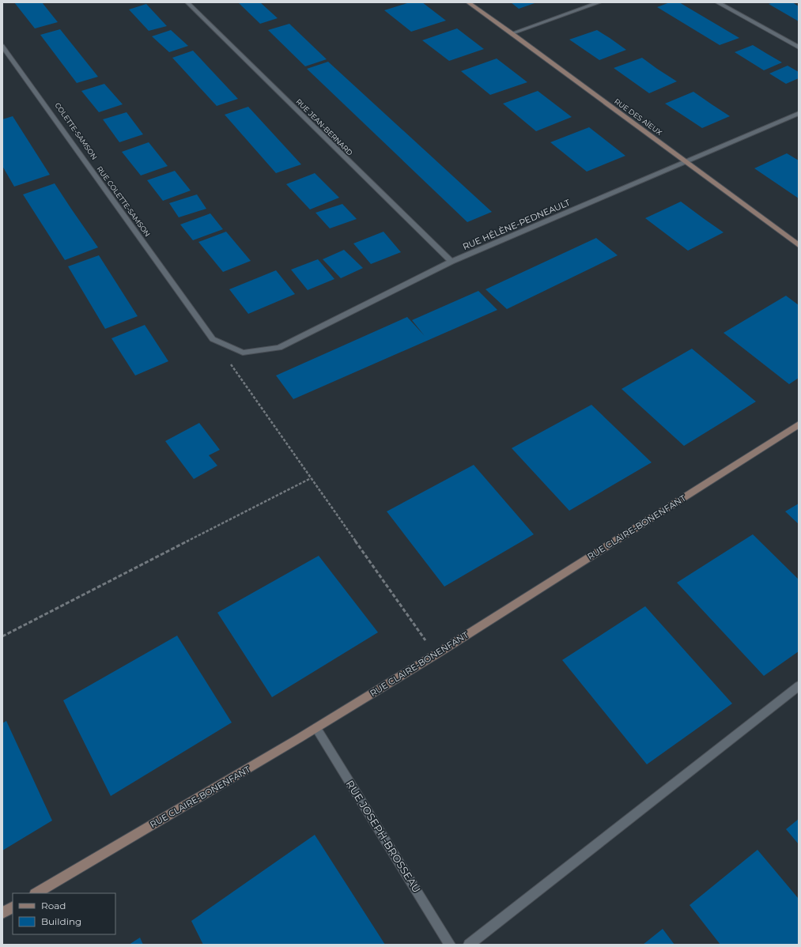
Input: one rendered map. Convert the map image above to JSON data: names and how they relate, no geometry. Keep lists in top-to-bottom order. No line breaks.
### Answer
{"streets":{"street":["RUE DES AÏEUX","RUE JEAN-BERNARD","COLETTE-SAMSON","RUE COLETTE-SAMSON","RUE HÉLÈNE-PEDNEAULT","RUE CLAIRE-BONENFANT","RUE JOSEPH-BROSSEAU"]},"crossings":[["RUE DES AÏEUX","RUE HÉLÈNE-PEDNEAULT"],["RUE JEAN-BERNARD","RUE HÉLÈNE-PEDNEAULT"],["COLETTE-SAMSON","RUE COLETTE-SAMSON"],["RUE COLETTE-SAMSON","RUE HÉLÈNE-PEDNEAULT"],["RUE CLAIRE-BONENFANT","RUE JOSEPH-BROSSEAU"]],"legend":["Road","Building"]}
